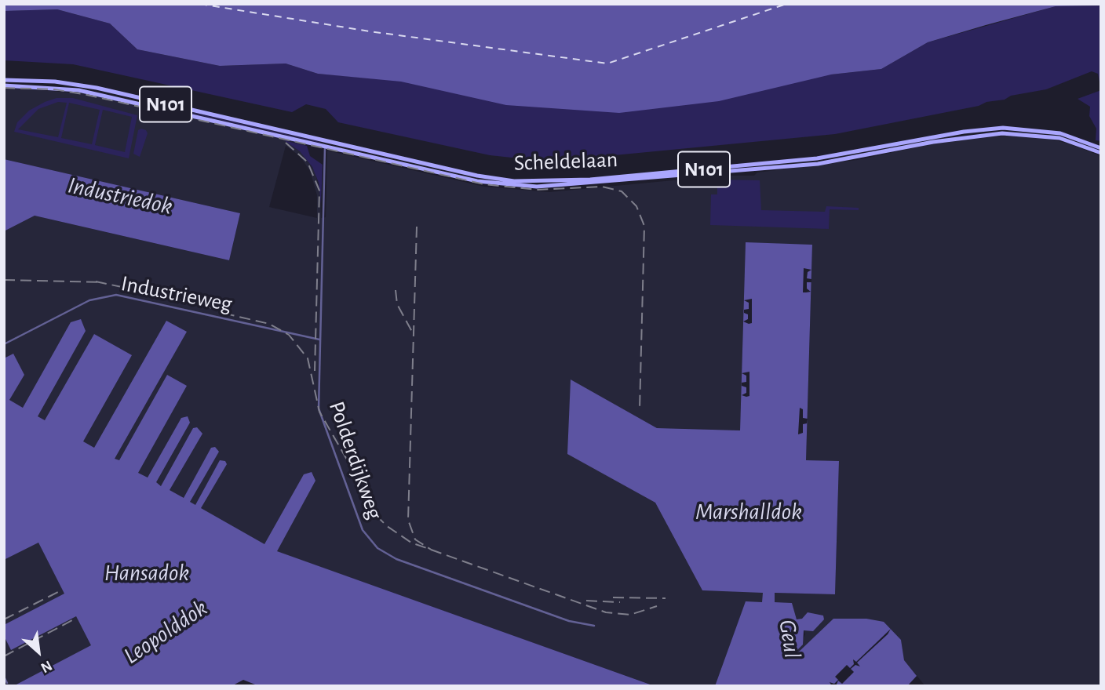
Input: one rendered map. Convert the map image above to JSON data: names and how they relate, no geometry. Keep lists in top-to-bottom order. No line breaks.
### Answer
{"streets":{"main road":["N101","Scheldelaan"],"street":["Industrieweg","Polderdijkweg"]},"crossings":[["Scheldelaan","Polderdijkweg"],["Industrieweg","Polderdijkweg"]],"water":["Industriedok","Marshalldok","Hansadok","Leopolddok","Geul"],"north":"bottom right"}
